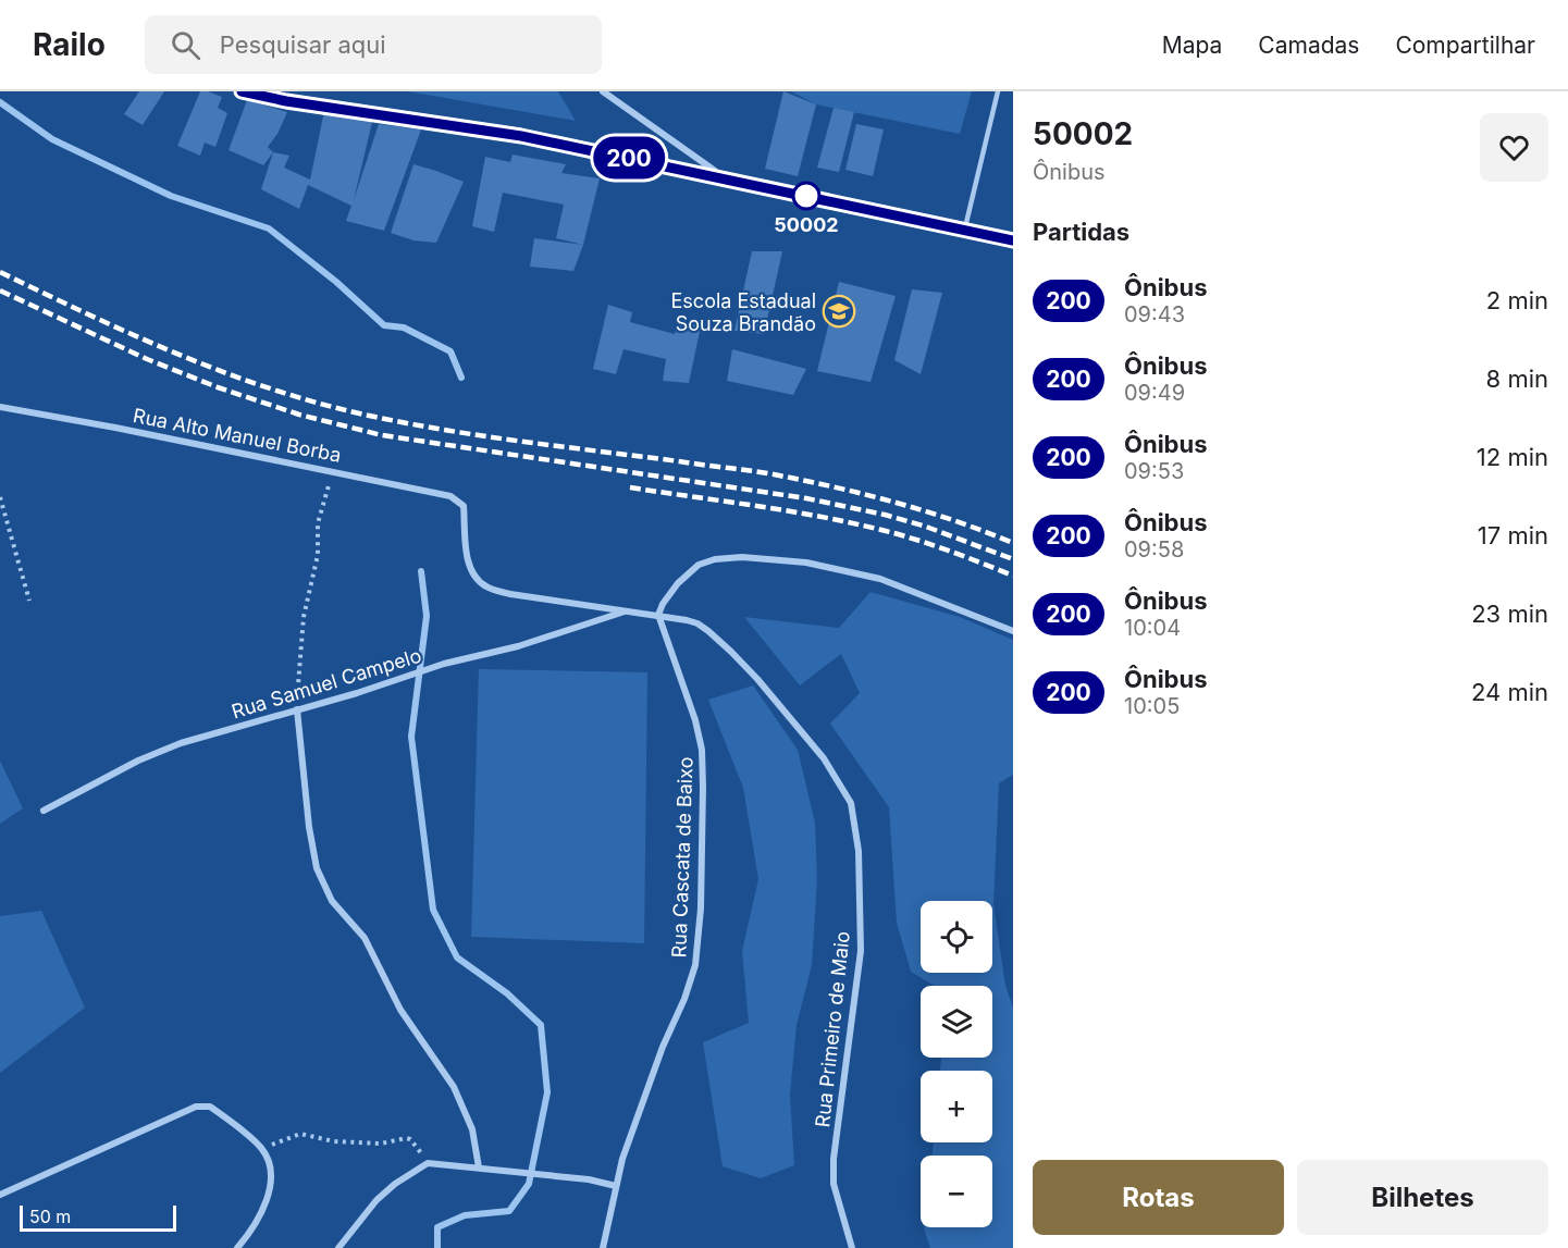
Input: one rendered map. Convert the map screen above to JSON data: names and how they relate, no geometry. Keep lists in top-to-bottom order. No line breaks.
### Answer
{"streets":{"street":["Rua Alto Manuel Borba","Rua Samuel Campelo","Rua Cascata de Baixo","Rua Primeiro de Maio"]},"crossings":[["Rua Alto Manuel Borba","Rua Primeiro de Maio"],["Rua Samuel Campelo","Rua Primeiro de Maio"],["Rua Cascata de Baixo","Rua Primeiro de Maio"]],"places":{"other":["50002"],"school or university":["Escola Estadual Souza Brandão"]},"lines":["bus line 200"],"scale_bar":"50 m","page":{"header":"Railo","search":"Pesquisar aqui","nav":["Mapa","Camadas","Compartilhar"],"on_map":"200","heading":[["50002","Ônibus"],"Partidas"],"list":[{"mark":"200","name":"Ônibus","note":"09:43","value":"2 min"},{"mark":"200","name":"Ônibus","note":"09:49","value":"8 min"},{"mark":"200","name":"Ônibus","note":"09:53","value":"12 min"},{"mark":"200","name":"Ônibus","note":"09:58","value":"17 min"},{"mark":"200","name":"Ônibus","note":"10:04","value":"23 min"},{"mark":"200","name":"Ônibus","note":"10:05","value":"24 min"}],"map_buttons":["+","−"],"buttons":["Rotas","Bilhetes"],"scale":"50 m"}}
